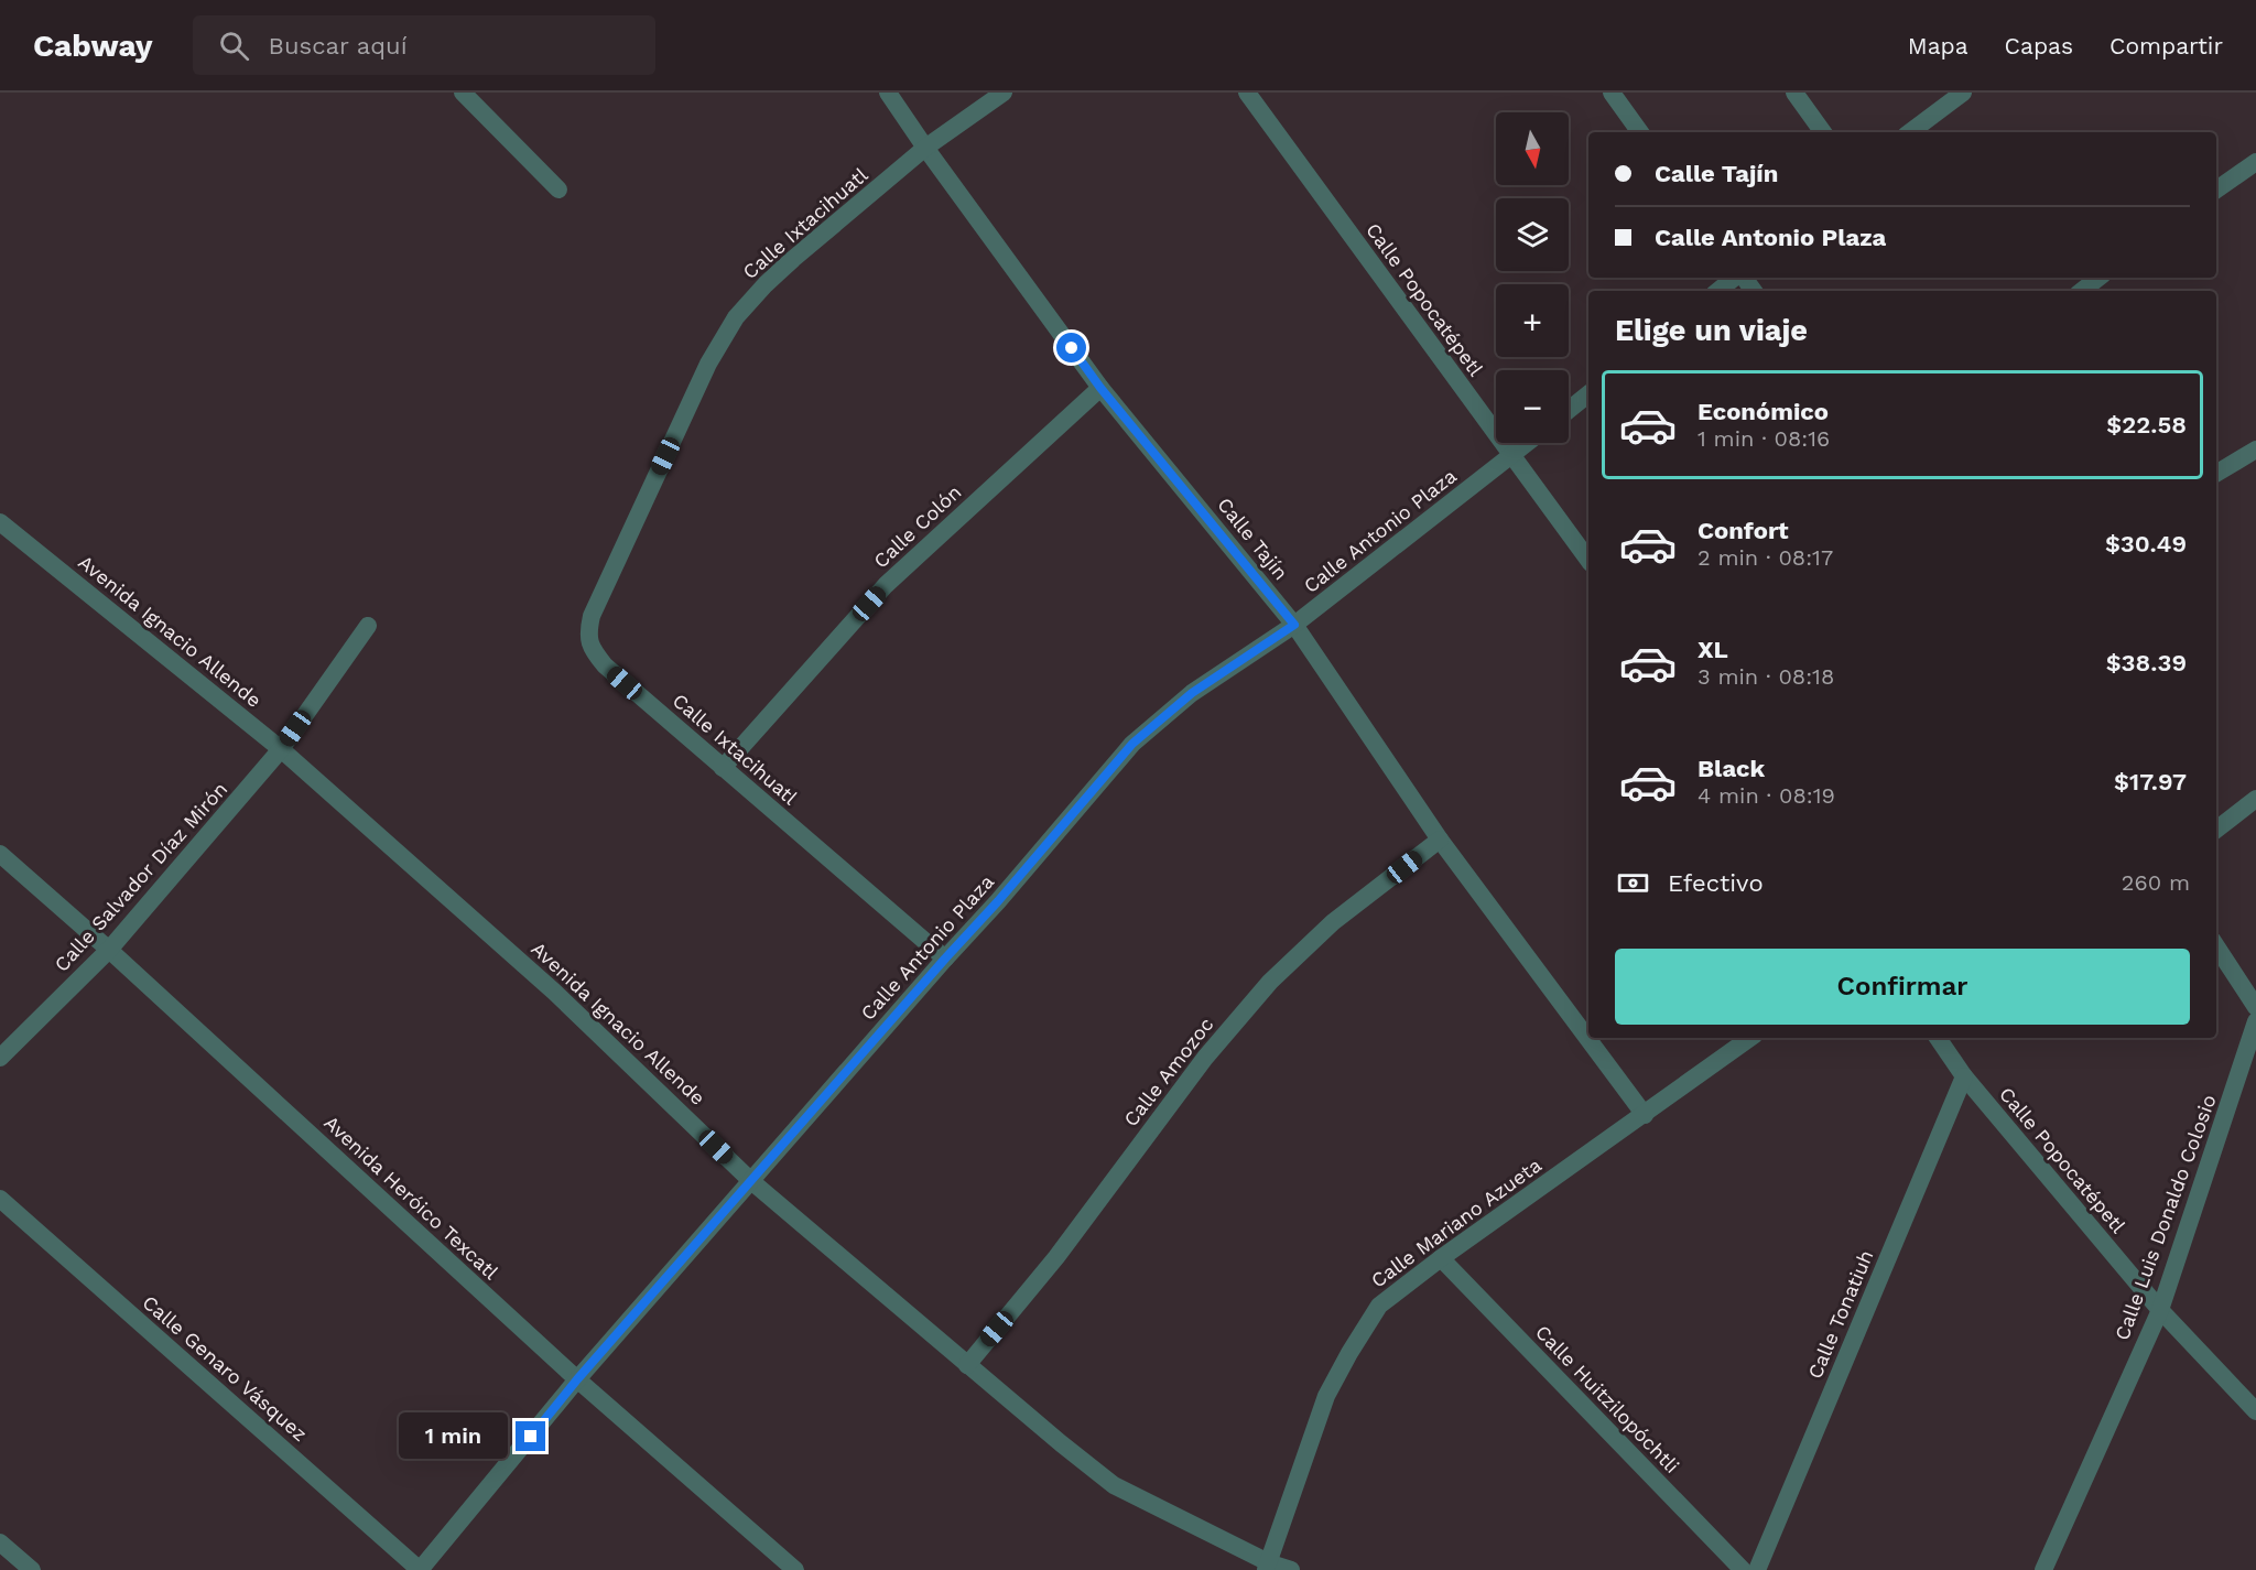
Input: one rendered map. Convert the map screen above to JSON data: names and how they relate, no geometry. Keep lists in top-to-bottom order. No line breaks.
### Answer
{"streets":{"street":["Calle Ixtacihuatl","Calle Popocatépetl","Calle Colón","Calle Antonio Plaza","Calle Tajín","Avenida Ignacio Allende","Calle Salvador Díaz Mirón","Calle Amozoc","Avenida Heróico Texcatl","Calle Luis Donaldo Colosio","Calle Mariano Azueta","Calle Tonatiuh","Calle Genaro Vásquez","Calle Huitzilopóchtli"]},"crossings":[["Calle Ixtacihuatl","Calle Colón"],["Calle Ixtacihuatl","Calle Antonio Plaza"],["Calle Ixtacihuatl","Calle Tajín"],["Calle Popocatépetl","Calle Antonio Plaza"],["Calle Popocatépetl","Calle Luis Donaldo Colosio"],["Calle Popocatépetl","Calle Tonatiuh"],["Calle Colón","Calle Tajín"],["Calle Antonio Plaza","Calle Tajín"],["Calle Antonio Plaza","Avenida Ignacio Allende"],["Calle Antonio Plaza","Avenida Heróico Texcatl"],["Calle Antonio Plaza","Calle Genaro Vásquez"],["Calle Tajín","Calle Amozoc"],["Calle Tajín","Calle Mariano Azueta"],["Avenida Ignacio Allende","Calle Salvador Díaz Mirón"],["Avenida Ignacio Allende","Calle Amozoc"],["Avenida Ignacio Allende","Calle Mariano Azueta"],["Calle Salvador Díaz Mirón","Avenida Heróico Texcatl"],["Calle Mariano Azueta","Calle Huitzilopóchtli"]],"north":"bottom","page":{"header":"Cabway","search":"Buscar aquí","nav":["Mapa","Capas","Compartir"],"map_buttons":["+","−"],"banner":["Calle Tajín","Calle Antonio Plaza"],"heading":"Elige un viaje","list":[{"name":"Económico","note":"1 min · 08:16","value":"$22.58"},{"name":"Confort","note":"2 min · 08:17","value":"$30.49"},{"name":"XL","note":"3 min · 08:18","value":"$38.39"},{"name":"Black","note":"4 min · 08:19","value":"$17.97"}],"pay":["Efectivo","260 m"],"buttons":"Confirmar","bubble":"1 min"}}
